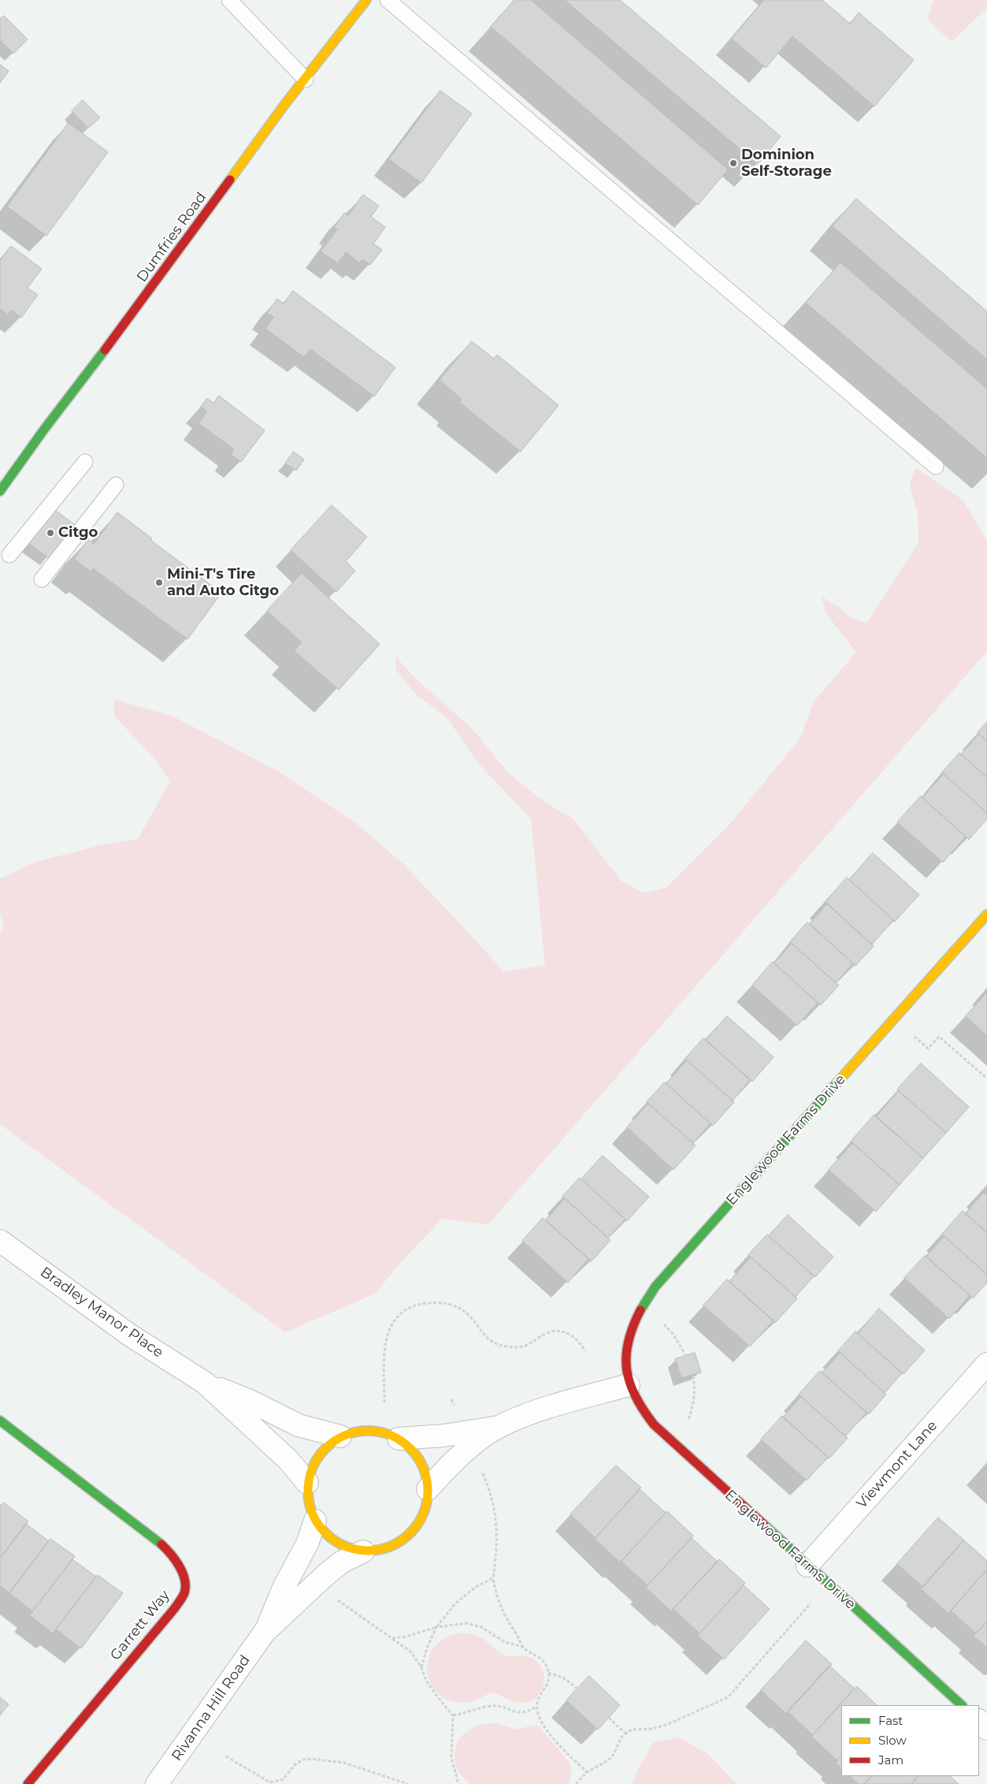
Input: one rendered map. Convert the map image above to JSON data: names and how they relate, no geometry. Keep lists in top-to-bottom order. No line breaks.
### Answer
{"streets":{"street":["Dumfries Road","Englewood Farms Drive","Bradley Manor Place","Viewmont Lane","Garrett Way","Rivanna Hill Road"]},"crossings":[["Englewood Farms Drive","Viewmont Lane"],["Bradley Manor Place","Rivanna Hill Road"]],"places":["Dominion Self-Storage","Citgo","Mini-T's Tire and Auto Citgo"],"legend":["Fast","Slow","Jam"]}
